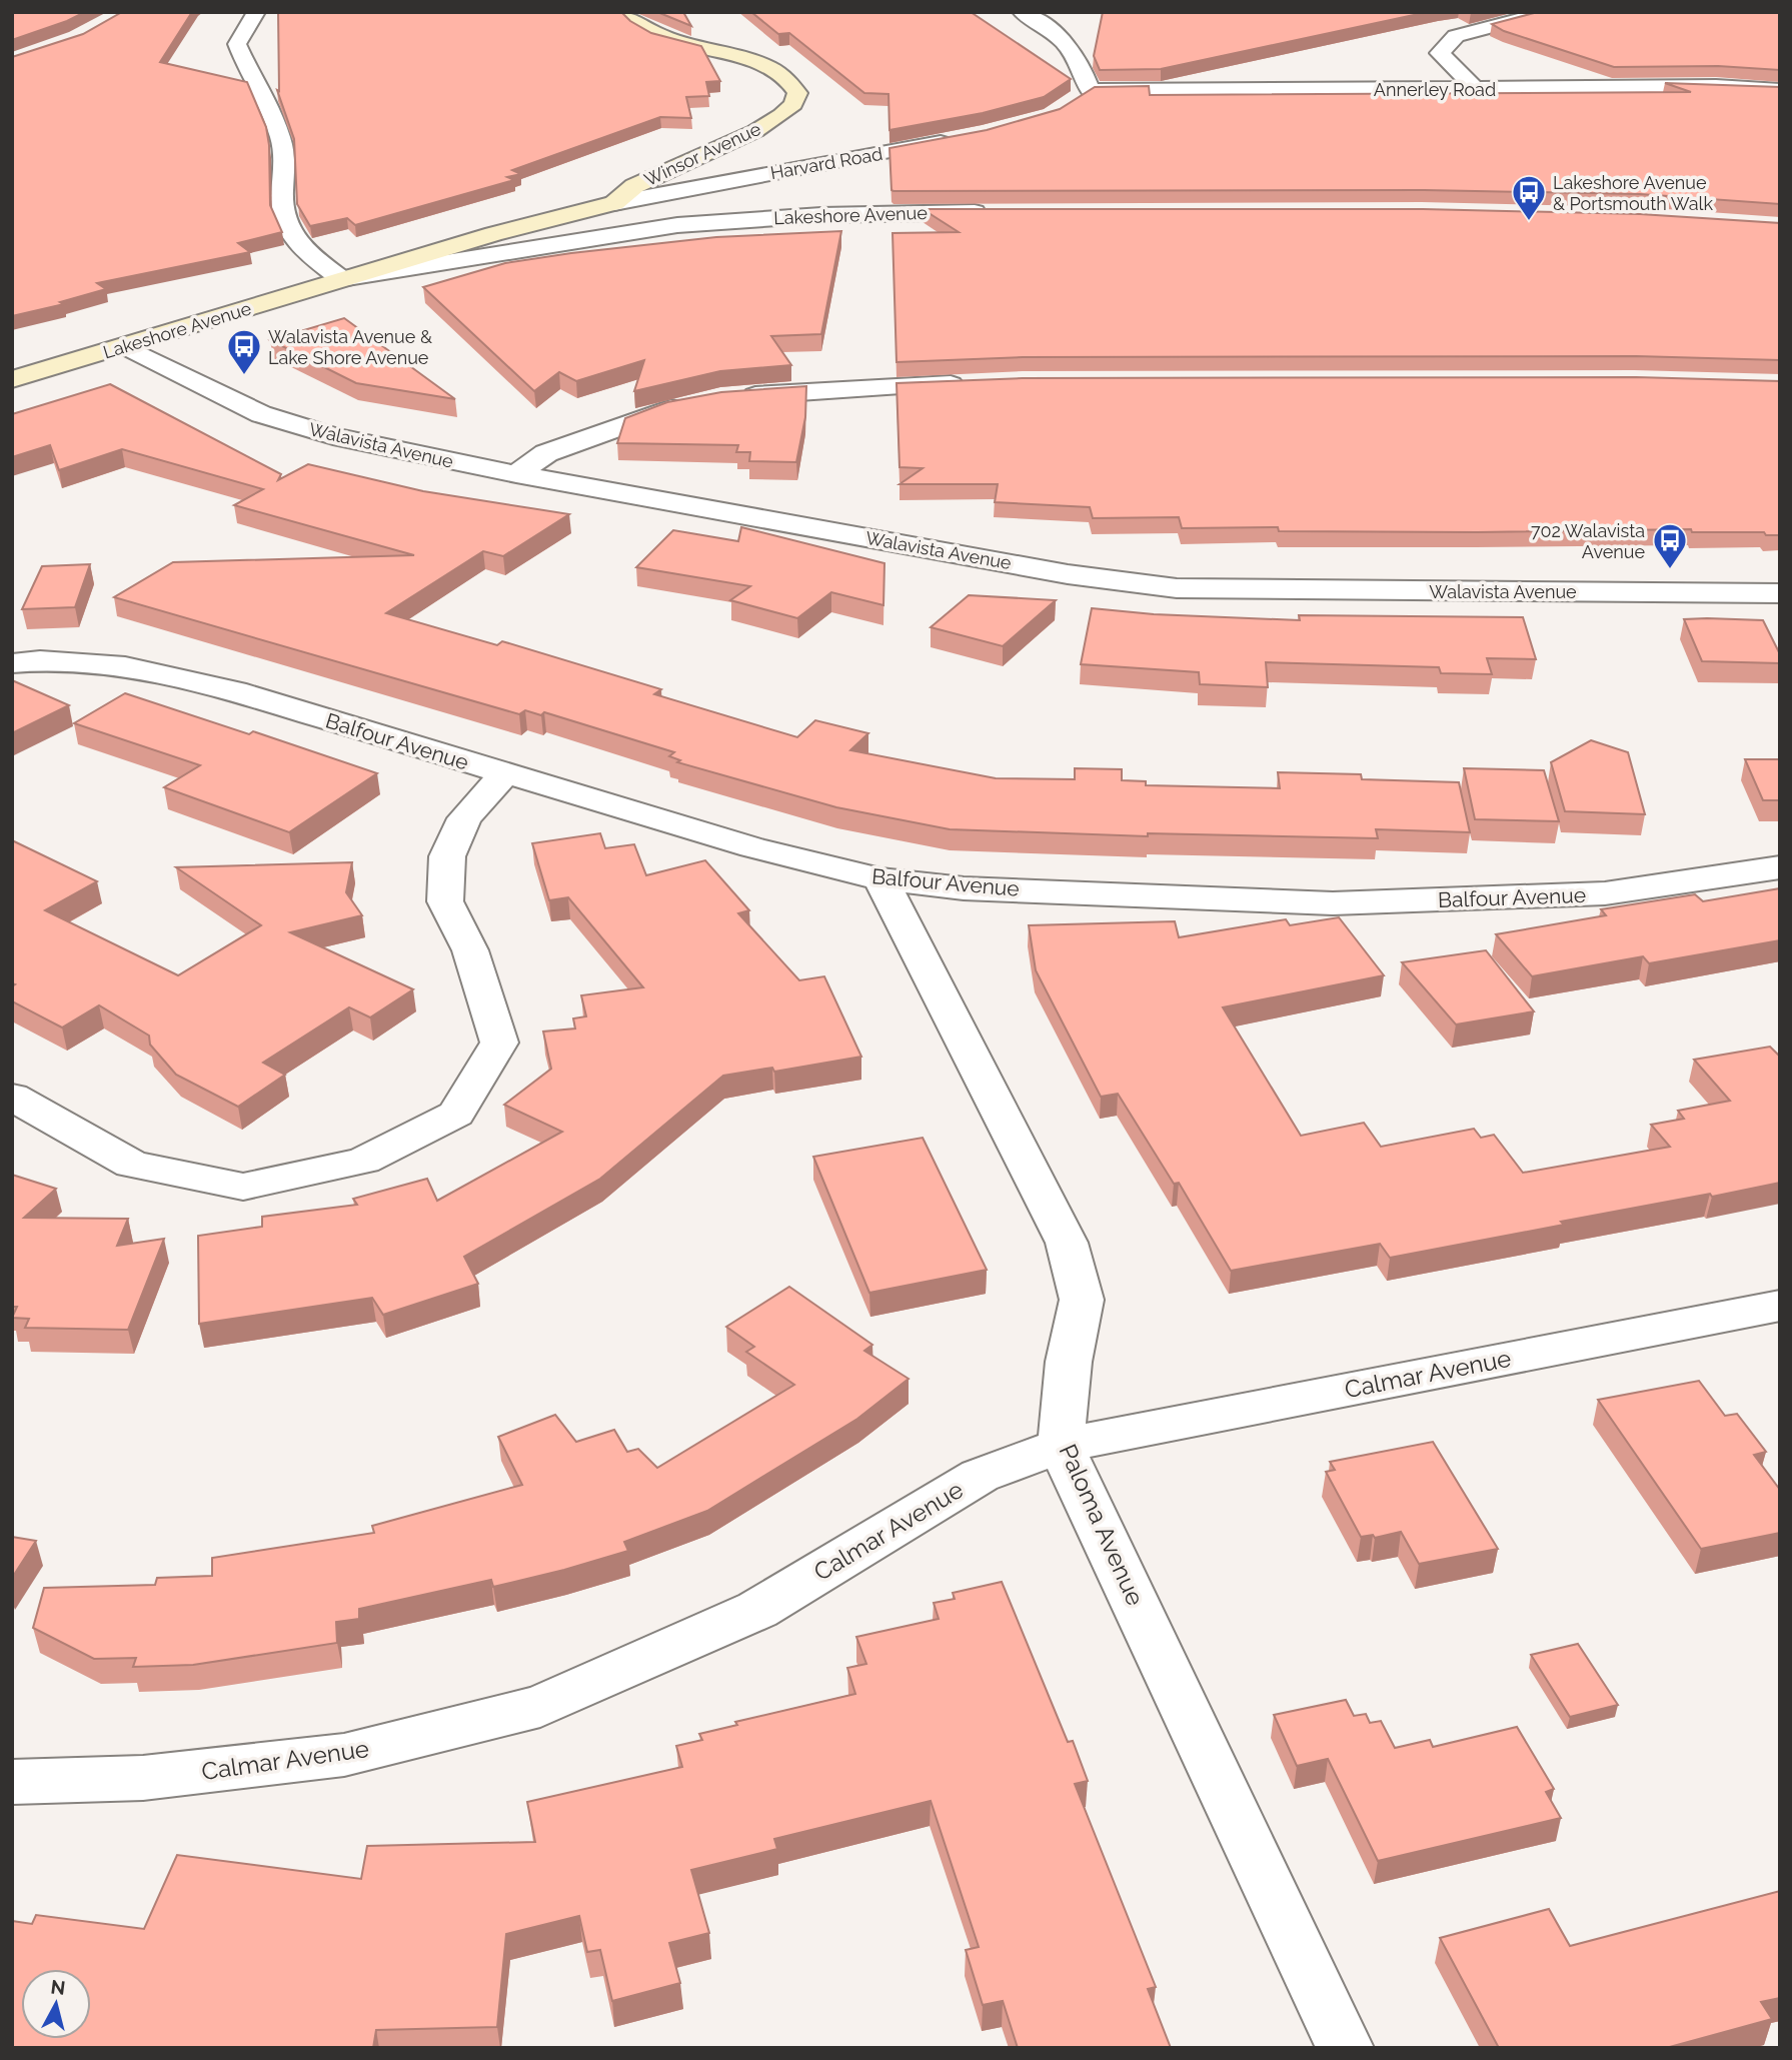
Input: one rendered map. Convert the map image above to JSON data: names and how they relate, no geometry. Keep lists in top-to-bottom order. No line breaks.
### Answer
{"streets":{"street":["Annerley Road","Winsor Avenue","Harvard Road","Lakeshore Avenue","Walavista Avenue","Balfour Avenue","Calmar Avenue","Paloma Avenue"]},"crossings":[["Winsor Avenue","Harvard Road"],["Winsor Avenue","Lakeshore Avenue"],["Harvard Road","Lakeshore Avenue"],["Lakeshore Avenue","Walavista Avenue"],["Balfour Avenue","Paloma Avenue"],["Calmar Avenue","Paloma Avenue"]],"places":{"bus stop":["Lakeshore Avenue & Portsmouth Walk","Walavista Avenue & Lake Shore Avenue","702 Walavista Avenue"]},"north":"top"}
